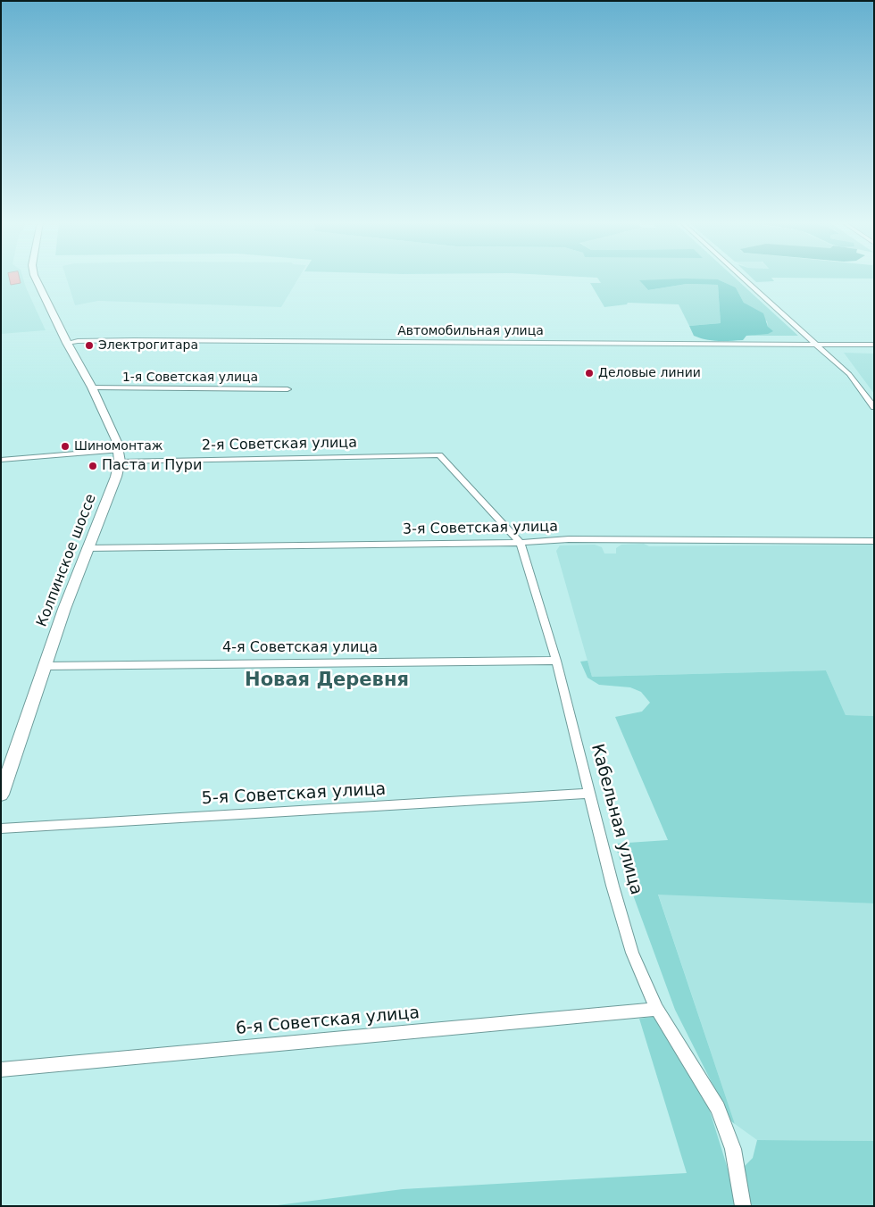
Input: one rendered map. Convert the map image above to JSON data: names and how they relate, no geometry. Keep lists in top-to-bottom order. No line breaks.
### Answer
{"streets":{"main road":["Колпинское шоссе"],"street":["Автомобильная улица","1-я Советская улица","2-я Советская улица","3-я Советская улица","4-я Советская улица","5-я Советская улица","Кабельная улица","6-я Советская улица"]},"crossings":[["Автомобильная улица","Колпинское шоссе"],["1-я Советская улица","Колпинское шоссе"],["2-я Советская улица","Колпинское шоссе"],["2-я Советская улица","Кабельная улица"],["3-я Советская улица","Колпинское шоссе"],["3-я Советская улица","Кабельная улица"],["Колпинское шоссе","4-я Советская улица"],["4-я Советская улица","Кабельная улица"],["5-я Советская улица","Кабельная улица"],["Кабельная улица","6-я Советская улица"]],"districts":["Новая Деревня"],"places":["Электрогитара","Деловые линии","Шиномонтаж","Паста и Пури"]}
